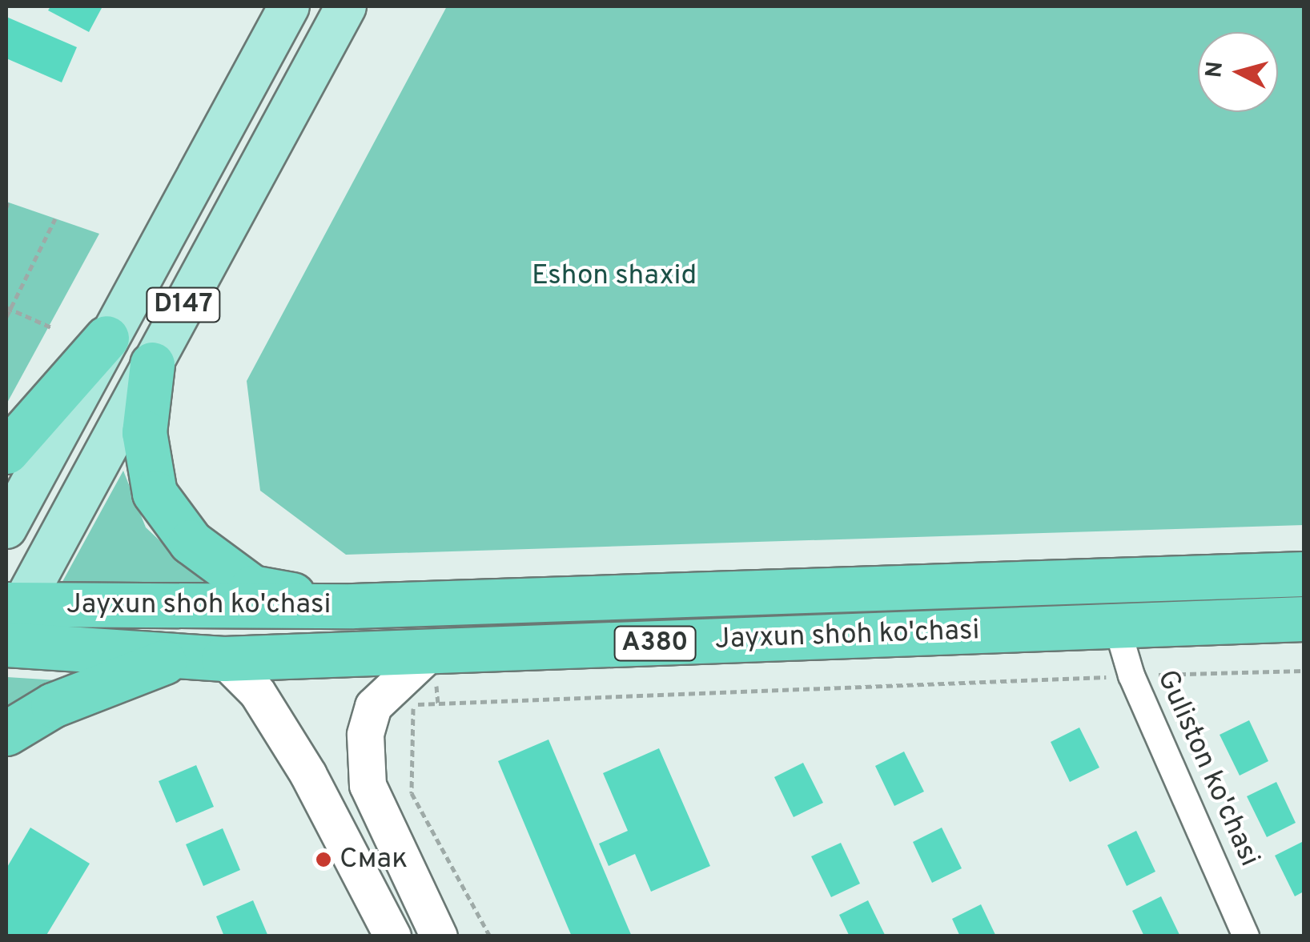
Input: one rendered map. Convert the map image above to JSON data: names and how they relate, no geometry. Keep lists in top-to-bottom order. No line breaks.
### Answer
{"streets":{"highway":["Jayxun shoh ko'chasi","A380"],"main road":["D147"],"street":["Guliston ko'chasi"]},"crossings":[["D147","Jayxun shoh ko'chasi"],["Jayxun shoh ko'chasi","Guliston ko'chasi"]],"parks":["Eshon shaxid"],"places":["Смак"],"north":"left"}
